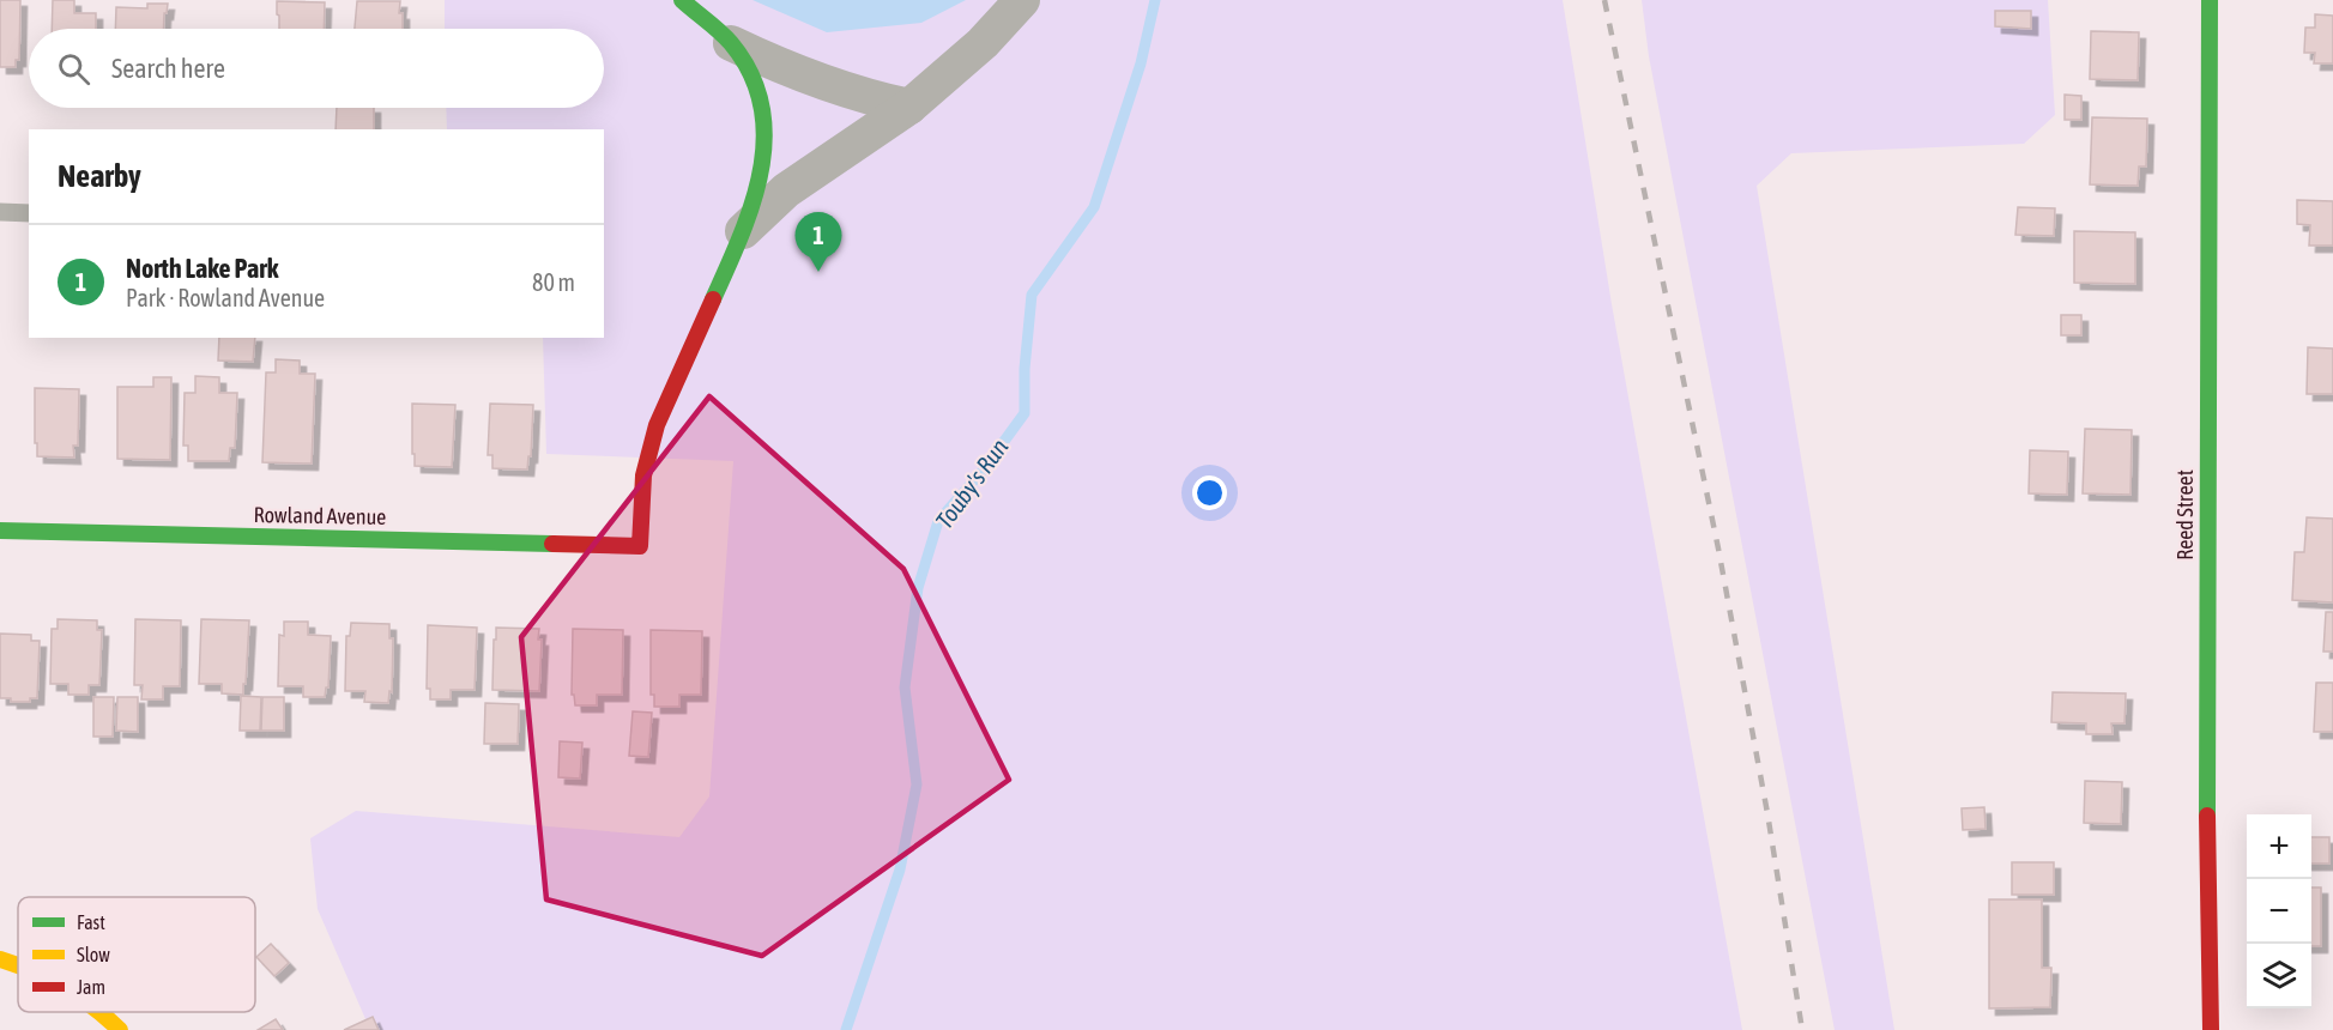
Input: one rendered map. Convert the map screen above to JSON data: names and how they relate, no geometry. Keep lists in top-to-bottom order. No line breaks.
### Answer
{"streets":{"street":["Reed Street","Rowland Avenue"]},"water":["Touby's Run"],"legend":["Fast","Slow","Jam"],"page":{"search":"Search here","heading":"Nearby","pins":"1","list":[{"mark":"1","name":"North Lake Park","note":"Park · Rowland Avenue","value":"80 m"}],"map_buttons":["+","−"]}}
